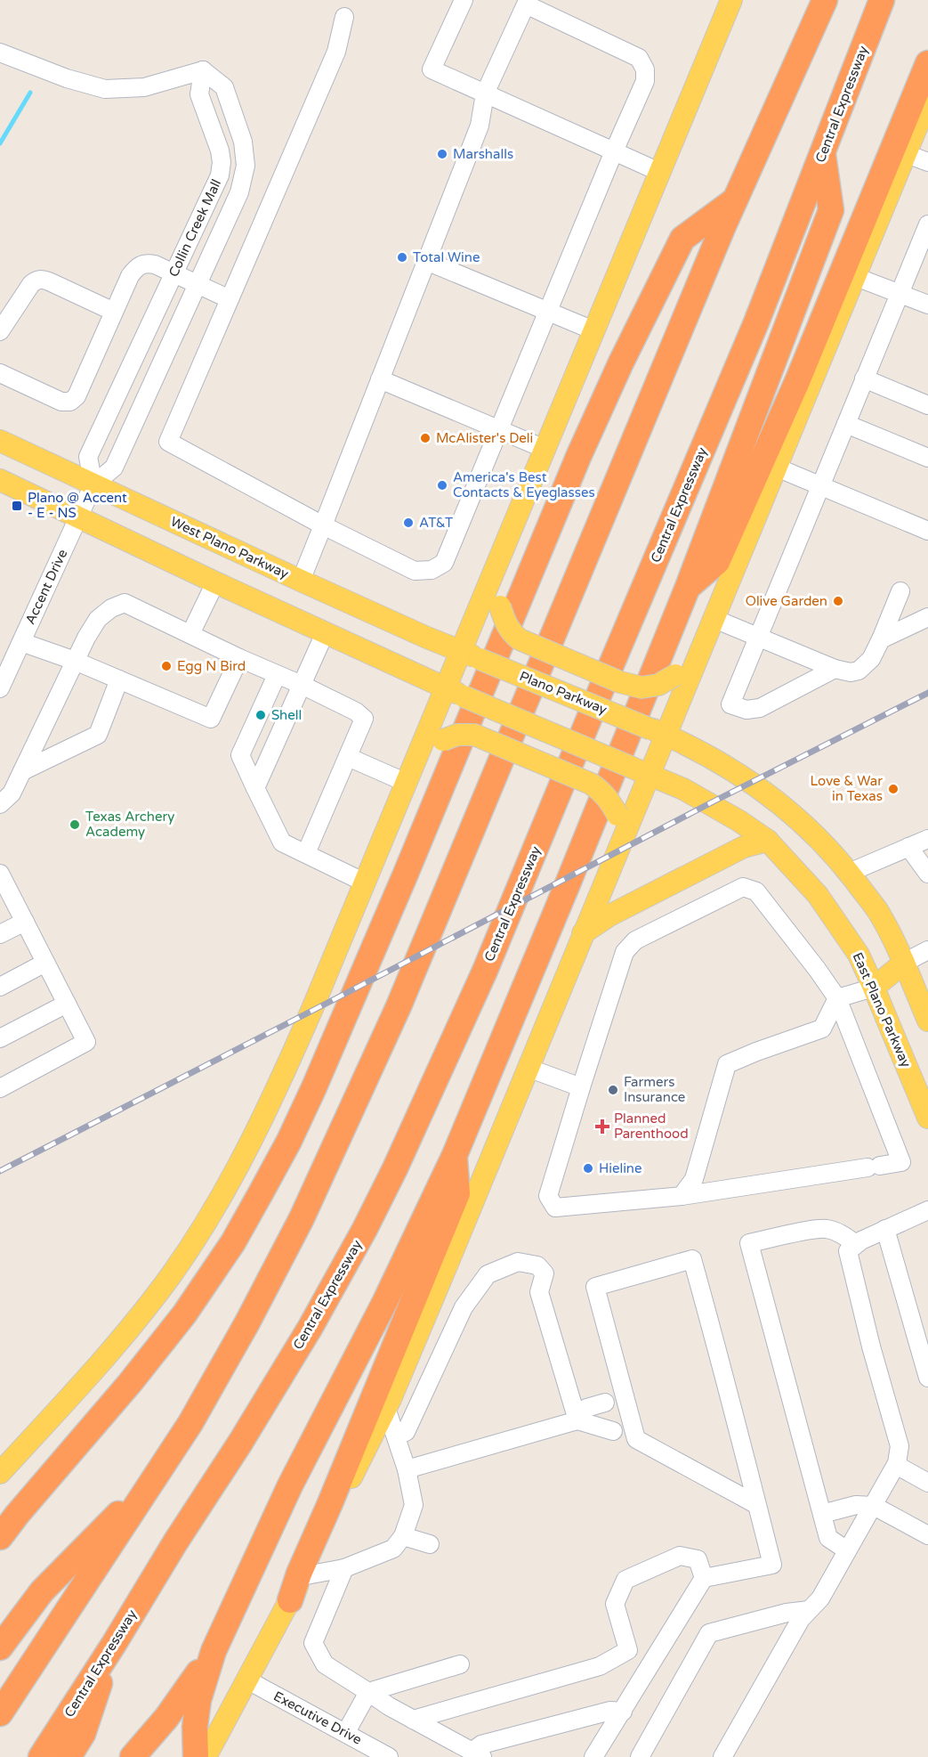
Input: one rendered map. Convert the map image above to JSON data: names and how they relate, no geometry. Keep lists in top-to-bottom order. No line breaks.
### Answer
{"streets":{"highway":["Central Expressway"],"main road":["West Plano Parkway","Plano Parkway","East Plano Parkway"],"street":["Collin Creek Mall","Accent Drive","Executive Drive"]},"crossings":[["Collin Creek Mall","West Plano Parkway"],["Collin Creek Mall","Accent Drive"],["West Plano Parkway","Accent Drive"],["West Plano Parkway","Plano Parkway"]],"places":{"other":["Marshalls","Total Wine","McAlister's Deli","America's Best Contacts & Eyeglasses","AT&T","Olive Garden","Egg N Bird","Shell","Love & War in Texas","Texas Archery Academy","Farmers Insurance","Hieline"],"transit":["Plano @ Accent - E - NS"],"health":["Planned Parenthood"]}}
